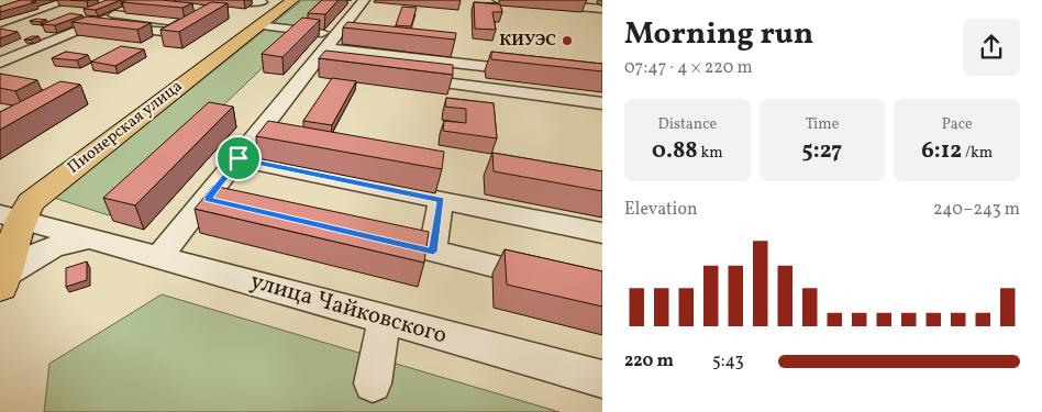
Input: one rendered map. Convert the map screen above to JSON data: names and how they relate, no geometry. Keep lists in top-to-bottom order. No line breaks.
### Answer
{"streets":{"main road":["Пионерская улица"],"street":["улица Чайковского"]},"crossings":[["Пионерская улица","улица Чайковского"]],"places":["КИУЭС"],"page":{"heading":["Morning run","07:47 · 4 × 220 m"],"stats":[["Distance","0.88 km"],["Time","5:27"],["Pace","6:12 /km"]],"chart":["Elevation","240–243 m"],"list":[{"name":"220 m","note":"5:43"}]}}
